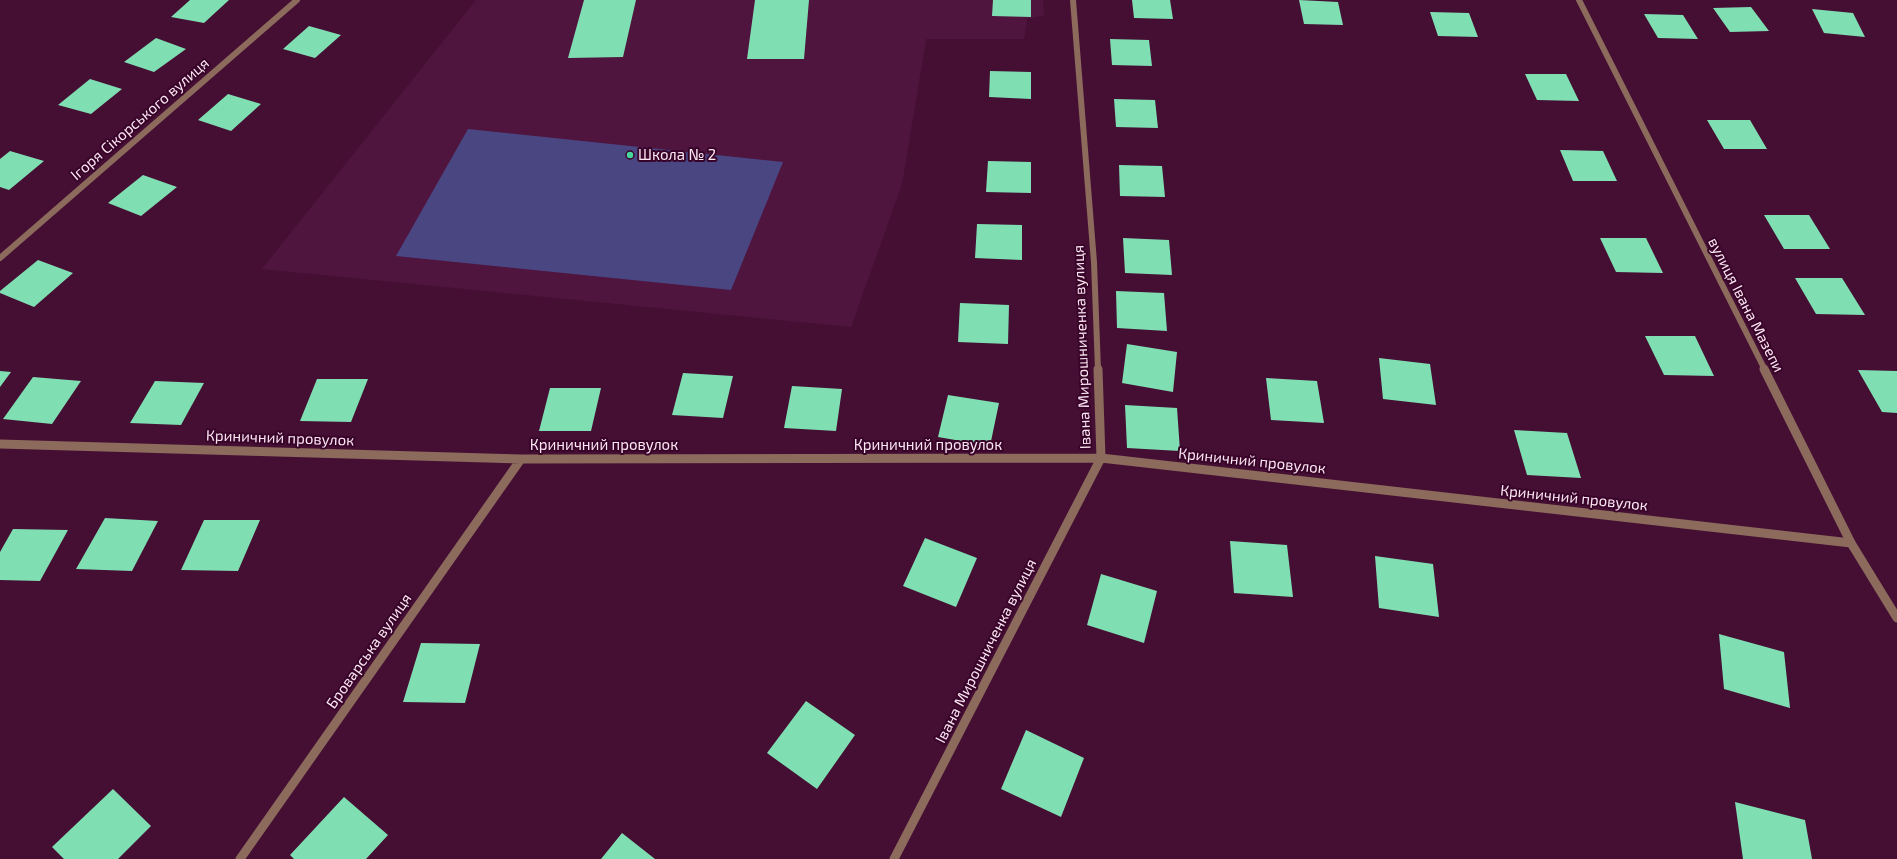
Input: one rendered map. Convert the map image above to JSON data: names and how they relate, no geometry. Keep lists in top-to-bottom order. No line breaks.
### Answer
{"streets":{"street":["Ігоря Сікорського вулиця","вулиця Івана Мазепи","Івана Мирошниченка вулиця","Криничний провулок","Броварська вулиця"]},"crossings":[["вулиця Івана Мазепи","Криничний провулок"],["Івана Мирошниченка вулиця","Криничний провулок"],["Криничний провулок","Броварська вулиця"]],"places":["Школа № 2"]}
